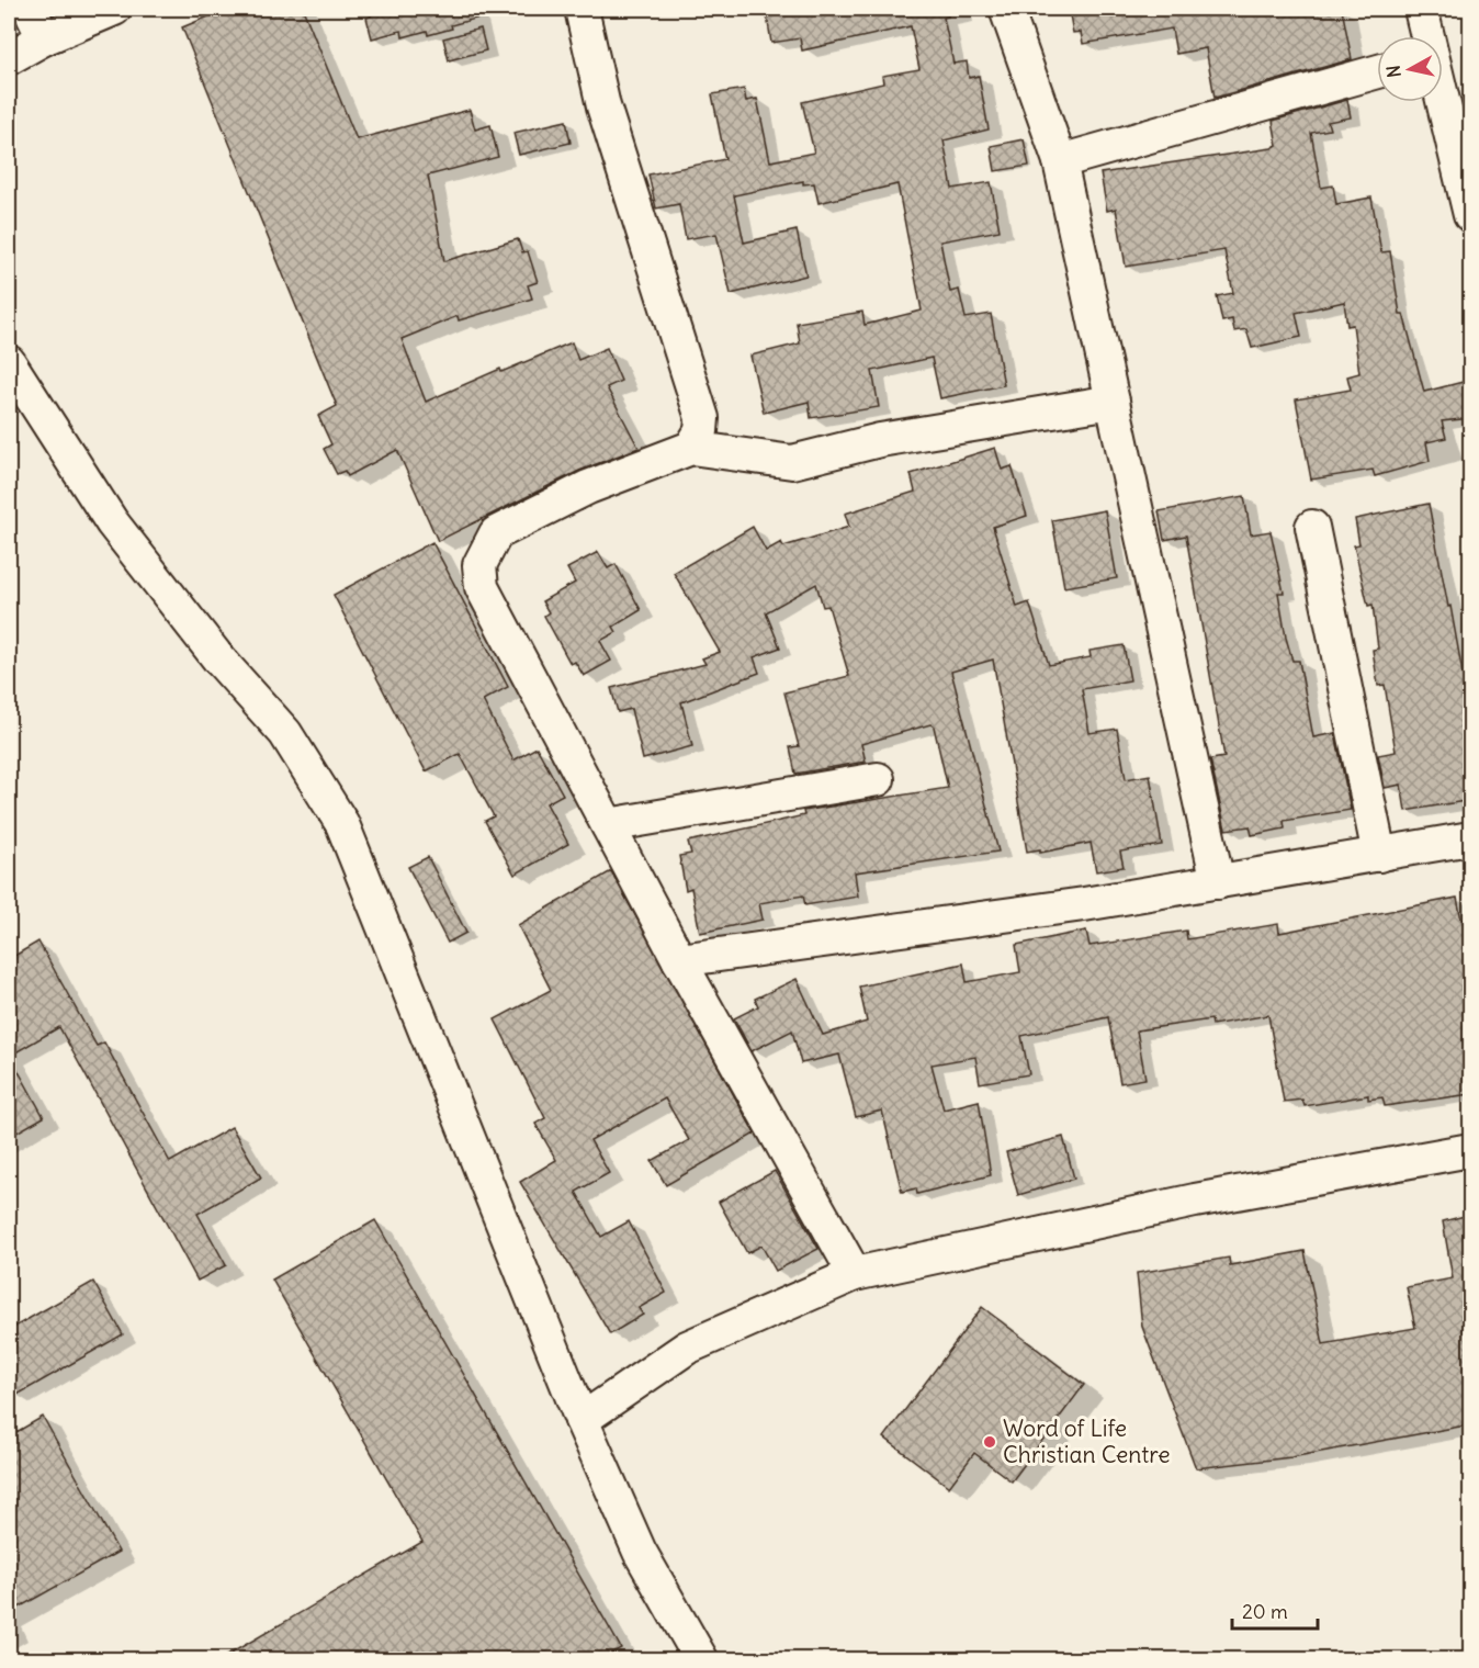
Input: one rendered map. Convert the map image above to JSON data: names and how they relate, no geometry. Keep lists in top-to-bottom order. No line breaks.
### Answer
{"places":["Word of Life Christian Centre"],"scale_bar":"20 m","north":"left"}
